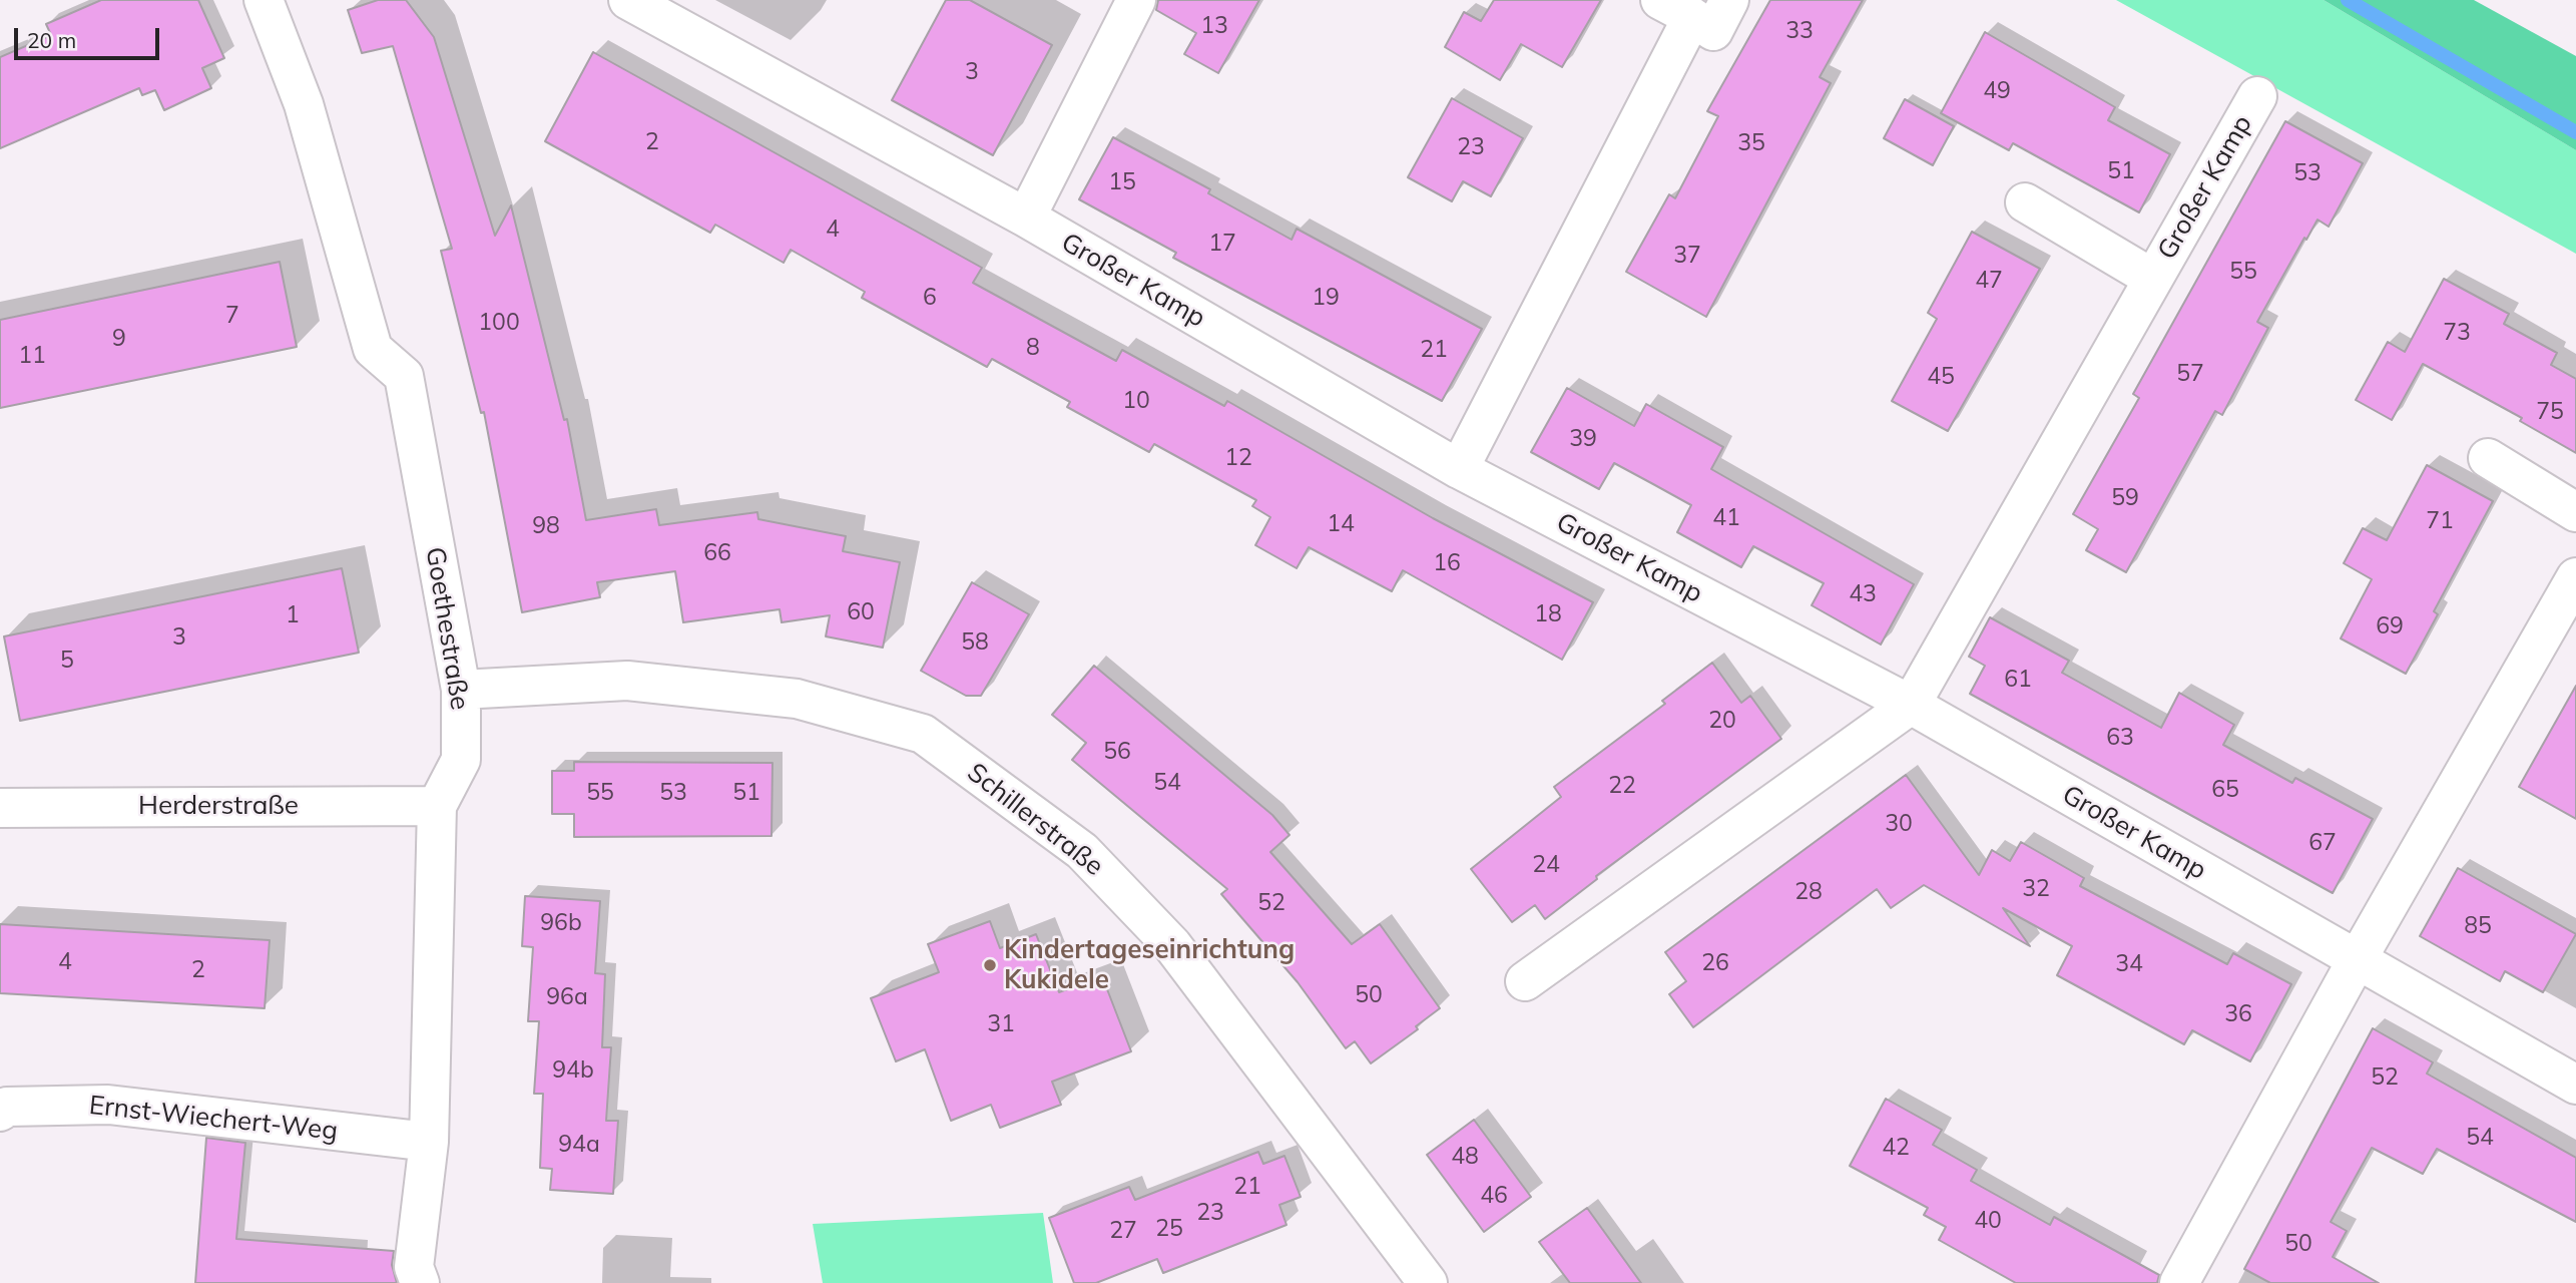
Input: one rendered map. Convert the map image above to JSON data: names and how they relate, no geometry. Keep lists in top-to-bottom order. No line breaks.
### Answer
{"streets":{"street":["Großer Kamp","Goethestraße","Herderstraße","Schillerstraße","Ernst-Wiechert-Weg"]},"crossings":[["Goethestraße","Herderstraße"],["Goethestraße","Schillerstraße"],["Goethestraße","Ernst-Wiechert-Weg"]],"places":["Kindertageseinrichtung Kukidele"],"house_numbers":["13","33","3","49","2","35","23","51","53","15","4","17","37","55","47","6","19","7","100","73","9","8","21","11","57","45","10","75","39","12","59","41","71","14","98","66","16","43","60","18","1","69","3","58","5","61","20","63","56","54","22","65","55","53","51","30","67","24","32","28","52","96b","85","4","26","34","2","50","96a","36","31","94b","52","54","94a","42","48","21","46","23","40","25","27","50"],"scale_bar":"20 m"}
